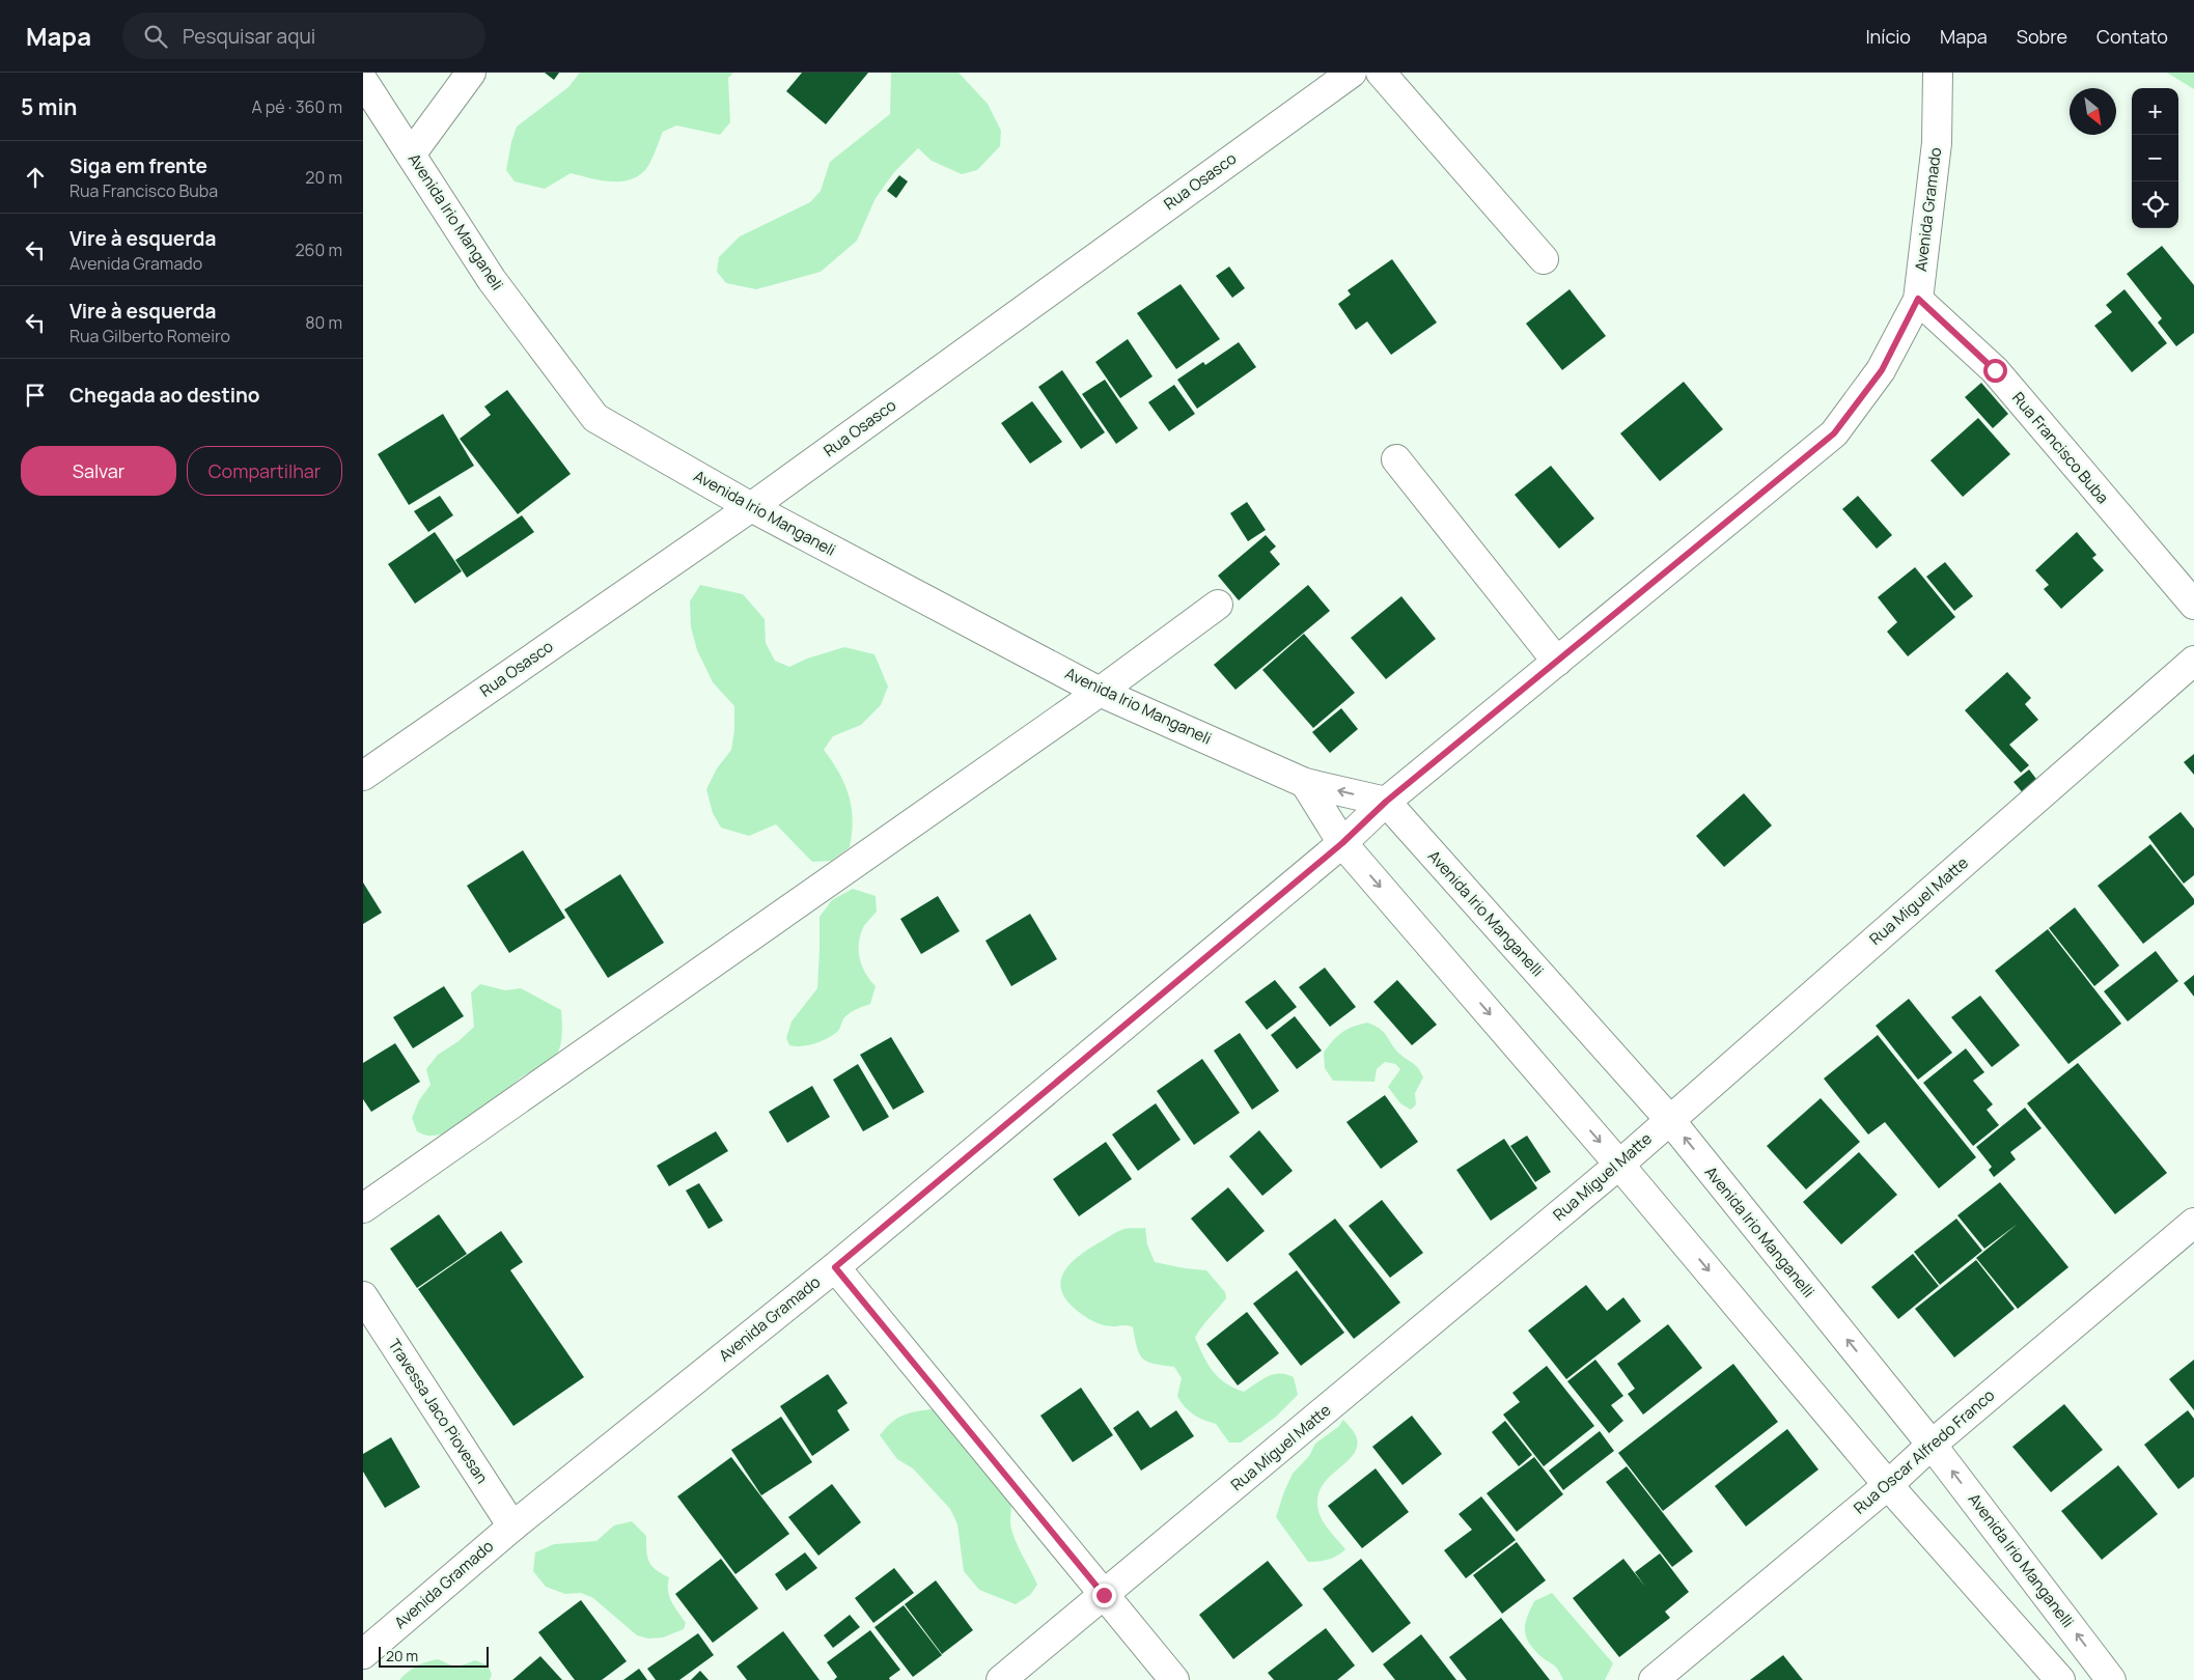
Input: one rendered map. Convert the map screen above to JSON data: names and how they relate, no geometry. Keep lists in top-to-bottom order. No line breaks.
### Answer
{"streets":{"street":["Rua Osasco","Avenida Gramado","Avenida Irio Manganeli","Rua Francisco Buba","Rua Miguel Matte","Avenida Irio Manganelli","Travessa Jaco Piovesan","Rua Oscar Alfredo Franco"]},"crossings":[["Rua Osasco","Avenida Irio Manganeli"],["Avenida Gramado","Avenida Irio Manganeli"],["Avenida Gramado","Rua Francisco Buba"],["Avenida Gramado","Avenida Irio Manganelli"],["Avenida Gramado","Travessa Jaco Piovesan"],["Avenida Irio Manganeli","Avenida Irio Manganelli"],["Rua Miguel Matte","Avenida Irio Manganelli"],["Avenida Irio Manganelli","Rua Oscar Alfredo Franco"]],"scale_bar":"20 m","north":"bottom right","page":{"header":"Mapa","search":"Pesquisar aqui","nav":["Início","Mapa","Sobre","Contato"],"heading":["5 min","A pé · 360 m"],"map_buttons":["+","−"],"list":[["Siga em frente","Rua Francisco Buba","20 m"],["Vire à esquerda","Avenida Gramado","260 m"],["Vire à esquerda","Rua Gilberto Romeiro","80 m"],"Chegada ao destino"],"buttons":["Salvar","Compartilhar"],"scale":"20 m"}}
